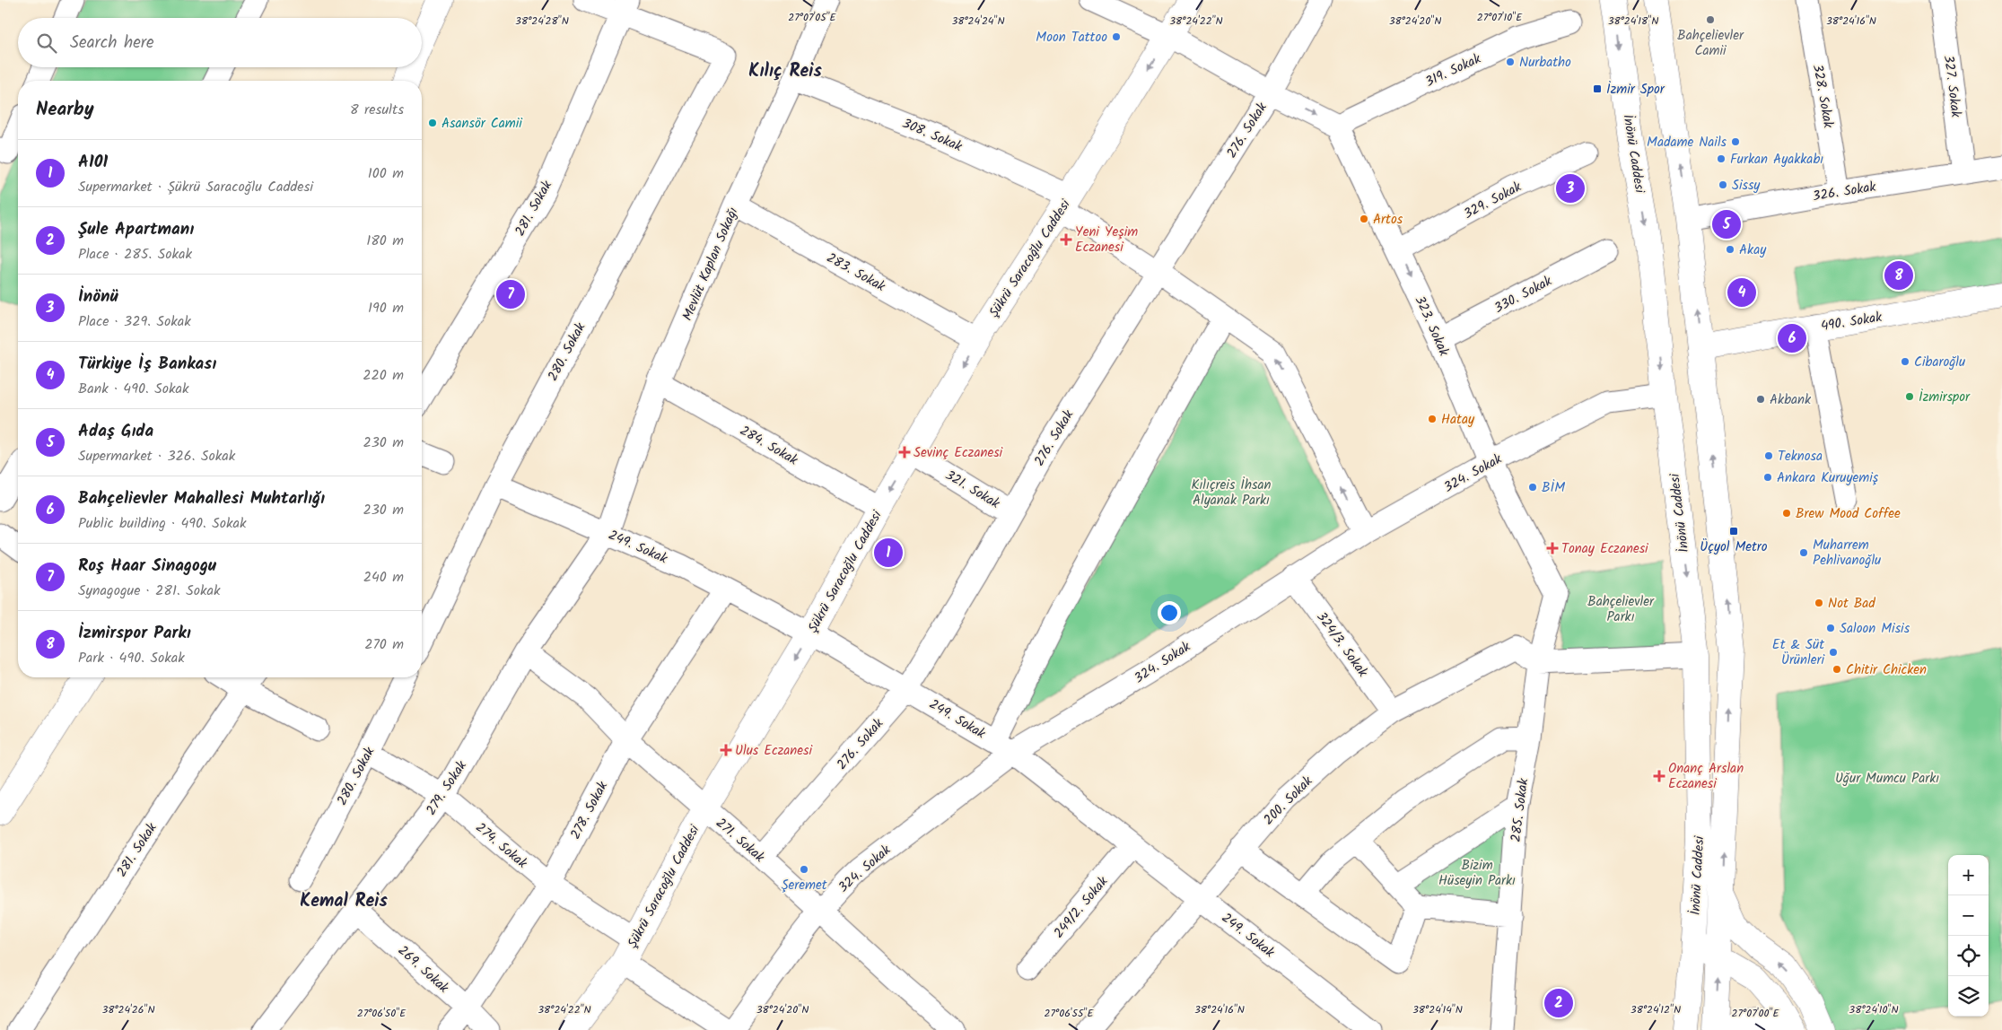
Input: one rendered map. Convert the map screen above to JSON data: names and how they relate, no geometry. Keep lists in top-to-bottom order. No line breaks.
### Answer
{"streets":{"main road":["İnönü Caddesi","Şükrü Saracoğlu Caddesi","490. Sokak"],"street":["319. Sokak","327. Sokak","328. Sokak","276. Sokak","308. Sokak","326. Sokak","329. Sokak","281. Sokak","Mevlüt Kaplan Sokağı","283. Sokak","330. Sokak","323. Sokak","280. Sokak","284. Sokak","324. Sokak","321. Sokak","249. Sokak","324/3. Sokak","279. Sokak","200. Sokak","278. Sokak","285. Sokak","271. Sokak","274. Sokak","249/2. Sokak","269. Sokak"]},"crossings":[["319. Sokak","323. Sokak"],["327. Sokak","326. Sokak"],["328. Sokak","326. Sokak"],["276. Sokak","308. Sokak"],["276. Sokak","321. Sokak"],["276. Sokak","249. Sokak"],["276. Sokak","271. Sokak"],["308. Sokak","Şükrü Saracoğlu Caddesi"],["308. Sokak","Mevlüt Kaplan Sokağı"],["308. Sokak","324. Sokak"],["İnönü Caddesi","326. Sokak"],["İnönü Caddesi","490. Sokak"],["İnönü Caddesi","324. Sokak"],["329. Sokak","323. Sokak"],["281. Sokak","280. Sokak"],["Şükrü Saracoğlu Caddesi","283. Sokak"],["Şükrü Saracoğlu Caddesi","284. Sokak"],["Şükrü Saracoğlu Caddesi","321. Sokak"],["Şükrü Saracoğlu Caddesi","249. Sokak"],["Şükrü Saracoğlu Caddesi","271. Sokak"],["Şükrü Saracoğlu Caddesi","274. Sokak"],["Mevlüt Kaplan Sokağı","283. Sokak"],["Mevlüt Kaplan Sokağı","284. Sokak"],["Mevlüt Kaplan Sokağı","249. Sokak"],["Mevlüt Kaplan Sokağı","279. Sokak"],["330. Sokak","323. Sokak"],["323. Sokak","324. Sokak"],["323. Sokak","285. Sokak"],["280. Sokak","249. Sokak"],["280. Sokak","274. Sokak"],["324. Sokak","249. Sokak"],["324. Sokak","324/3. Sokak"],["324. Sokak","271. Sokak"],["249. Sokak","279. Sokak"],["249. Sokak","200. Sokak"],["249. Sokak","278. Sokak"],["249. Sokak","249/2. Sokak"],["324/3. Sokak","200. Sokak"],["279. Sokak","271. Sokak"],["279. Sokak","274. Sokak"],["279. Sokak","269. Sokak"],["200. Sokak","285. Sokak"],["278. Sokak","271. Sokak"],["278. Sokak","274. Sokak"],["278. Sokak","269. Sokak"]],"one_way":["Şükrü Saracoğlu Caddesi"],"districts":["Kılıç Reis","Kemal Reis"],"parks":["Kılıçreis İhsan Alyanak Parkı","Bahçelievler Parkı","Uğur Mumcu Parkı","Bizim Hüseyin Parkı"],"places":{"other":["Bahçelievler Camii","Moon Tattoo","Nurbatho","Asansör Camii","Madame Nails","Furkan Ayakkabı","Sissy","Artos","Akay","Cibaroğlu","İzmirspor","Akbank","Hatay","Teknosa","Ankara Kuruyemiş","BİM","Brew Mood Coffee","Muharrem Pehlivanoğlu","Not Bad","Saloon Misis","Et & Süt Ürünleri","Chitir Chicken","Şeremet"],"transit":["İzmir Spor","Üçyol Metro"],"health":["Yeni Yeşim Eczanesi","Sevinç Eczanesi","Tonay Eczanesi","Ulus Eczanesi","Onanç Arslan Eczanesi"]},"page":{"search":"Search here","heading":["Nearby","8 results"],"list":[{"mark":"1","name":"A101","note":"Supermarket · Şükrü Saracoğlu Caddesi","value":"100 m"},{"mark":"2","name":"Şule Apartmanı","note":"Place · 285. Sokak","value":"180 m"},{"mark":"3","name":"İnönü","note":"Place · 329. Sokak","value":"190 m"},{"mark":"4","name":"Türkiye İş Bankası","note":"Bank · 490. Sokak","value":"220 m"},{"mark":"5","name":"Adaş Gıda","note":"Supermarket · 326. Sokak","value":"230 m"},{"mark":"6","name":"Bahçelievler Mahallesi Muhtarlığı","note":"Public building · 490. Sokak","value":"230 m"},{"mark":"7","name":"Roş Haar Sinagogu","note":"Synagogue · 281. Sokak","value":"240 m"},{"mark":"8","name":"İzmirspor Parkı","note":"Park · 490. Sokak","value":"270 m"}],"pins":["3","5","8","4","7","6","1","2"],"map_buttons":["+","−"]},"coordinates":["27°07'05\"E","27°07'10\"E","38°24'28\"N","38°24'24\"N","38°24'22\"N","38°24'20\"N","38°24'18\"N","38°24'16\"N","38°24'26\"N","38°24'14\"N","38°24'12\"N","38°24'10\"N","27°06'50\"E","27°06'55\"E","27°07'00\"E"]}
